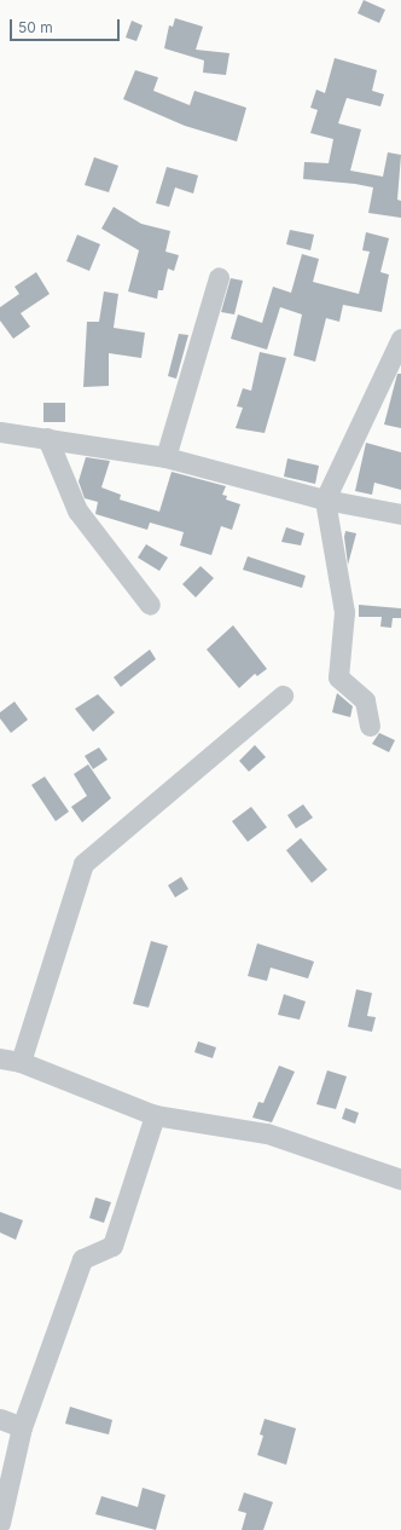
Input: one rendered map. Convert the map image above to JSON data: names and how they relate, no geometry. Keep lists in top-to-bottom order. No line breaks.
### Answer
{"scale_bar":"50 m"}
